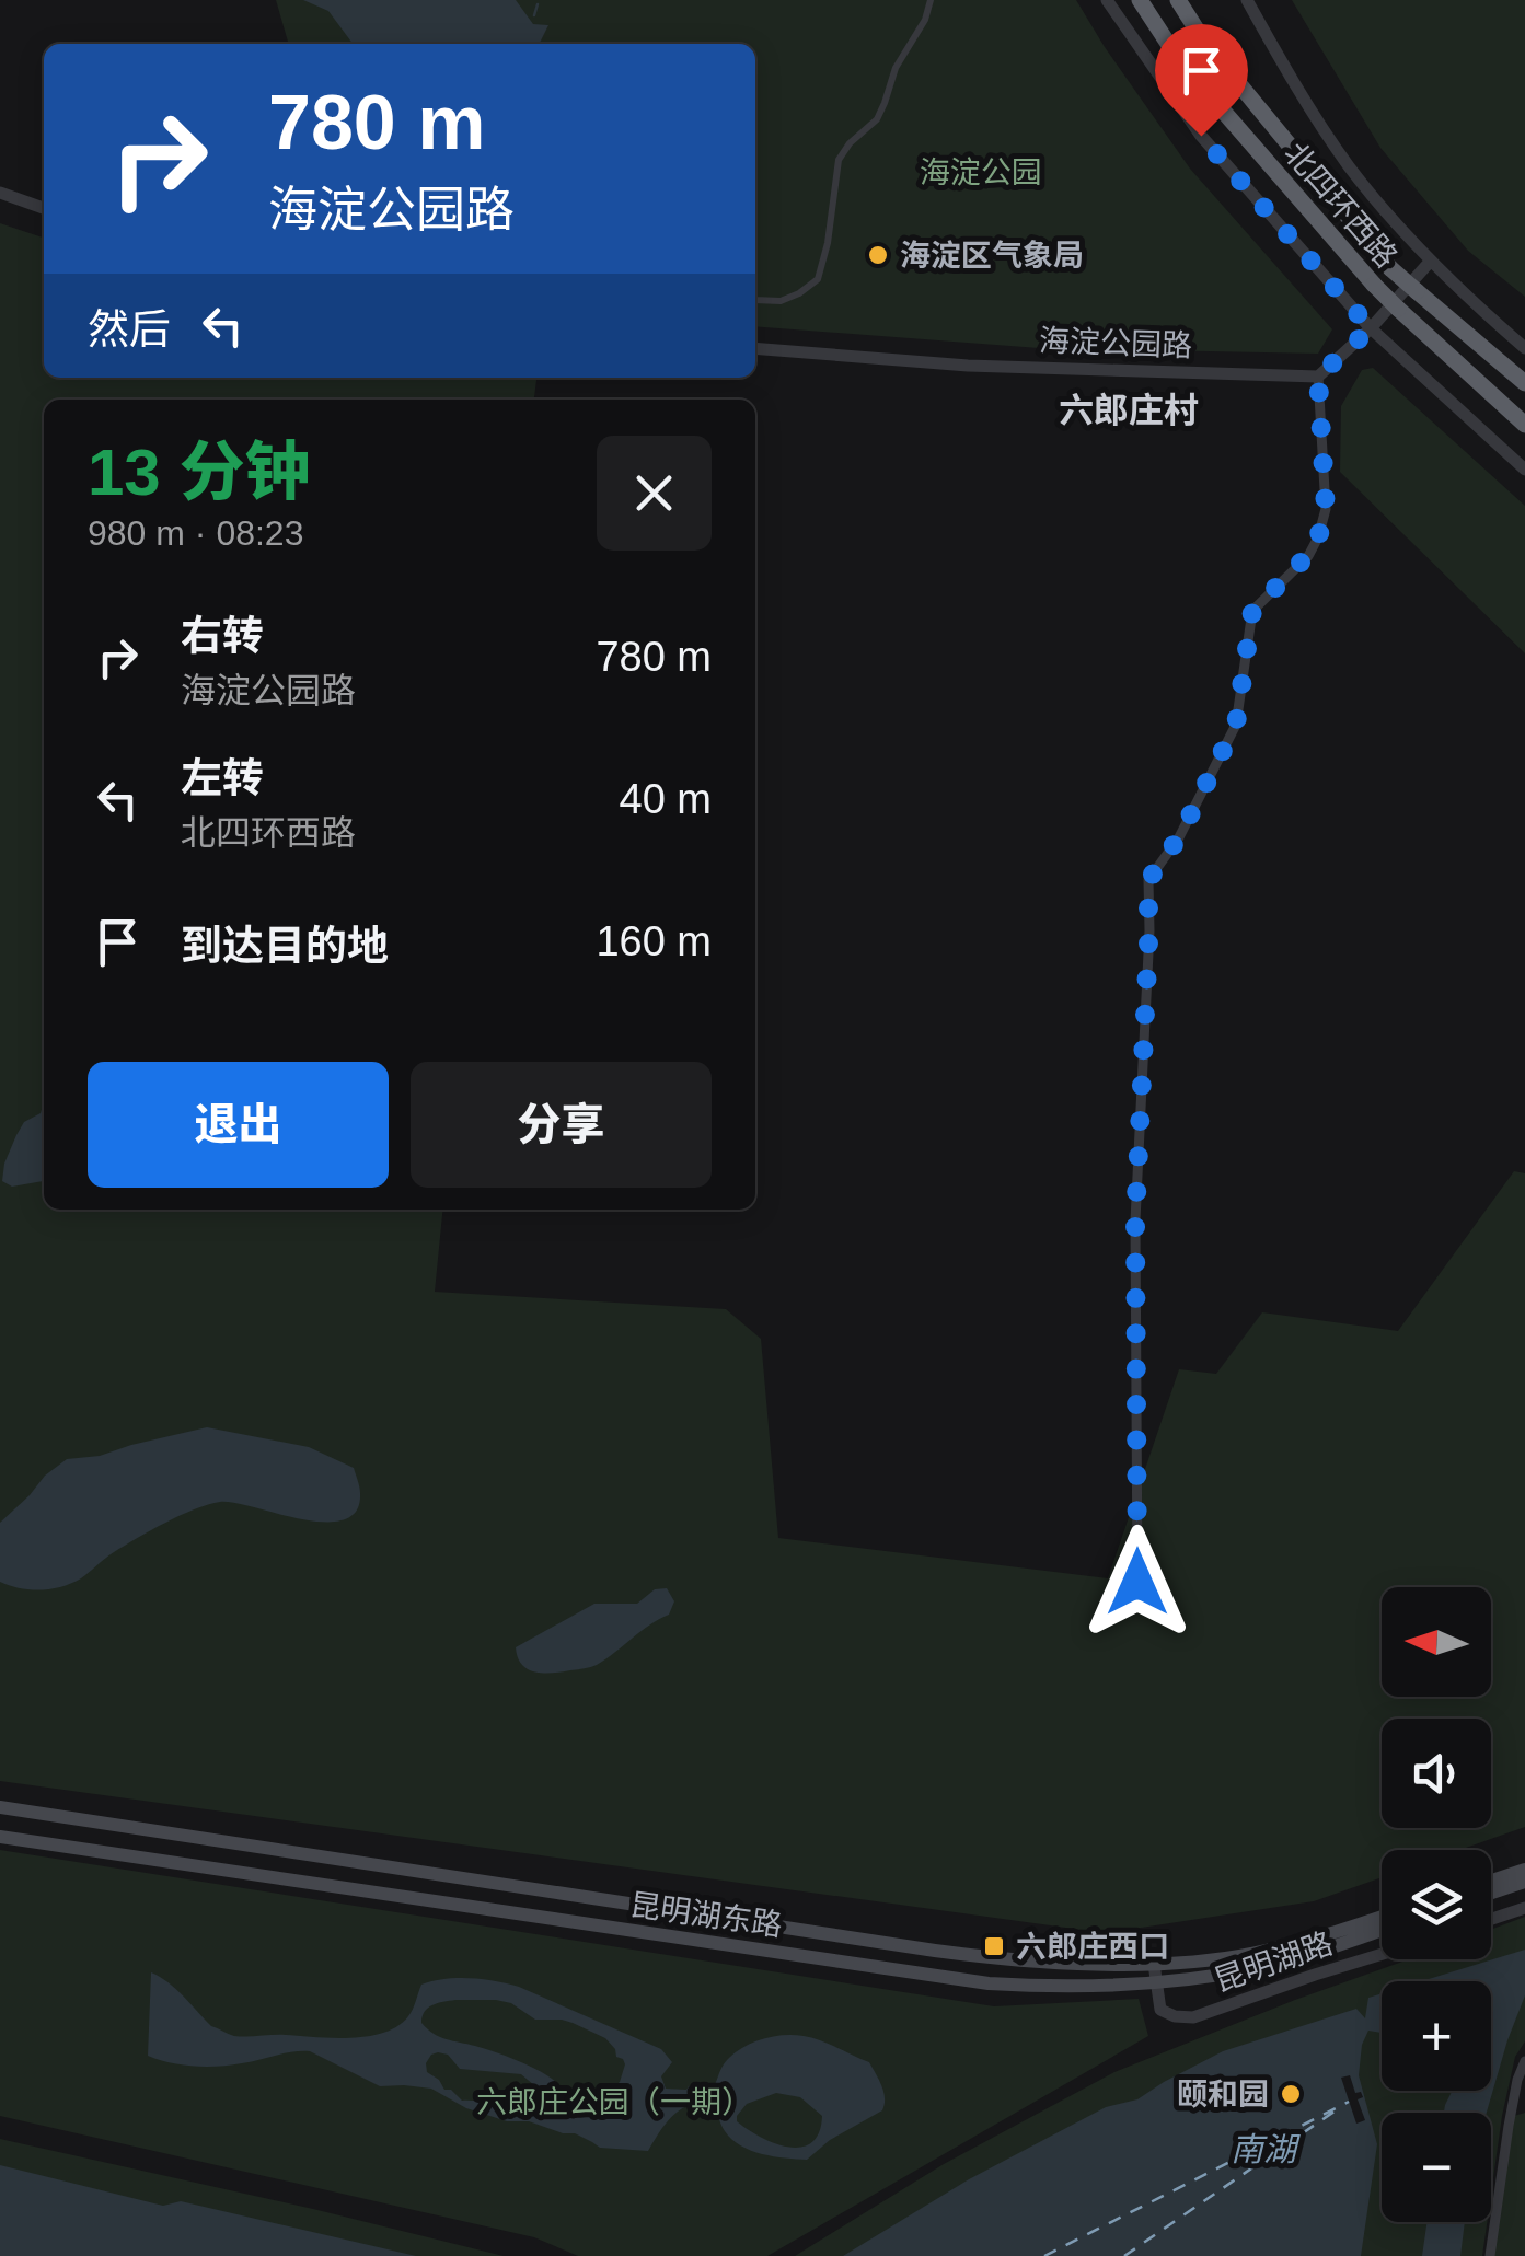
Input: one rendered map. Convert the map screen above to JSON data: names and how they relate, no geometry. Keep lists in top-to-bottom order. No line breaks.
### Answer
{"streets":{"highway":["北四环西路"],"main road":["昆明湖东路"],"street":["海淀公园路","昆明湖路"]},"crossings":[["昆明湖东路","昆明湖路"]],"districts":["六郎庄村"],"water":["南湖"],"parks":["海淀公园","六郎庄公园（一期）"],"places":{"other":["海淀区气象局","颐和园"],"transit":["六郎庄西口"]},"north":"left","page":{"turn":["780 m","海淀公园路"],"then":"然后","heading":["13 分钟","980 m · 08:23"],"list":[{"name":"右转","note":"海淀公园路","value":"780 m"},{"name":"左转","note":"北四环西路","value":"40 m"},{"name":"到达目的地","value":"160 m"}],"buttons":["退出","分享"],"map_buttons":["+","−"]}}
